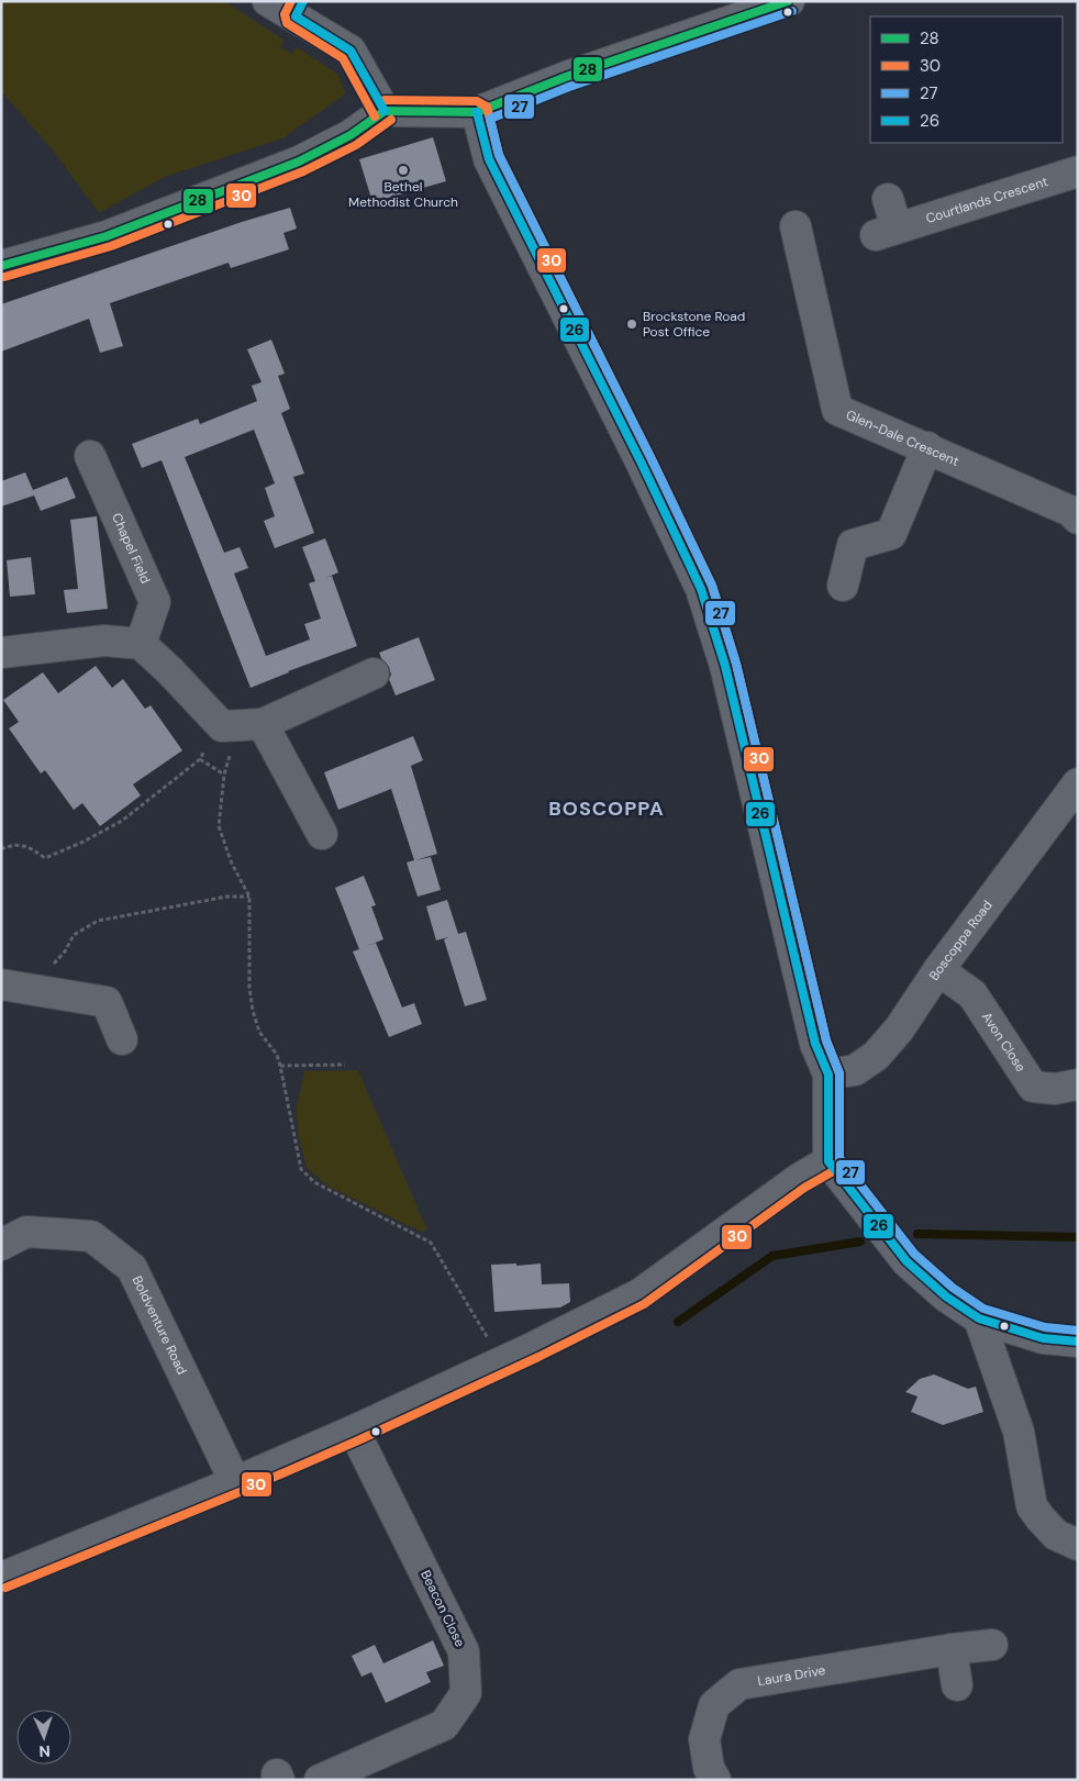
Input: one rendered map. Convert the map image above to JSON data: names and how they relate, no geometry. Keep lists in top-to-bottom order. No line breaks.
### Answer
{"streets":{"street":["Courtlands Crescent","Glen-Dale Crescent","Chapel Field","Boscoppa Road","Avon Close","Boldventure Road","Beacon Close","Laura Drive"]},"crossings":[["Boscoppa Road","Avon Close"]],"districts":["BOSCOPPA"],"places":["Bethel Methodist Church","Brockstone Road Post Office"],"lines":["transit line 28","transit line 30","transit line 26","transit line 27"],"legend":["28","30","27","26"],"north":"bottom"}
